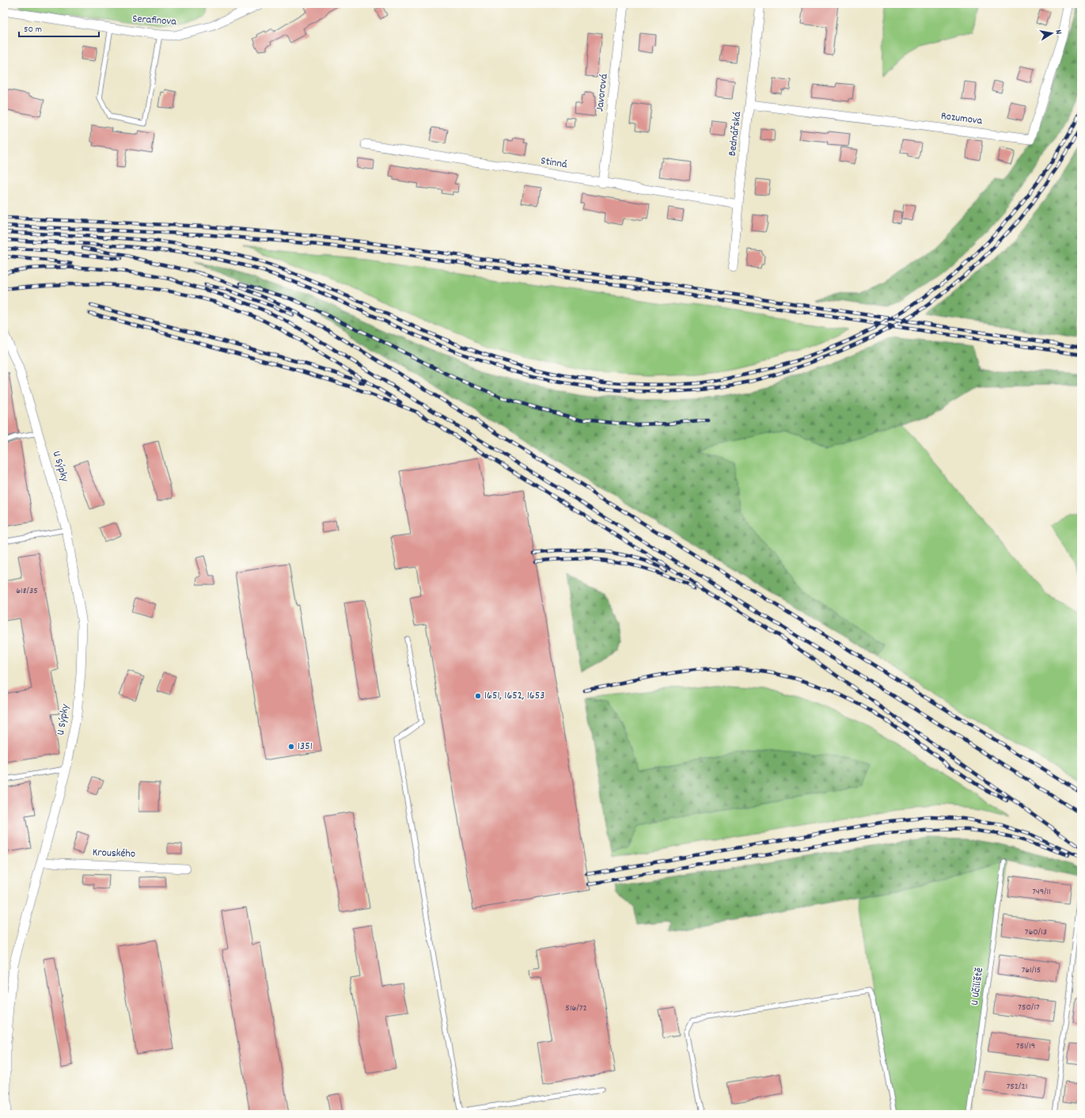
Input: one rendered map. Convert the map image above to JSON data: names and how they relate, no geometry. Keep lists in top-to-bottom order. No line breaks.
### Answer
{"streets":{"street":["Serafinova","Javorová","Rozumova","Bednářská","Stinná","U Sýpky","Krouského"],"lane":["U Učiliště"]},"crossings":[["Javorová","Stinná"],["Rozumova","Bednářská"],["Bednářská","Stinná"],["U Sýpky","Krouského"]],"places":["1651, 1652, 1653","1351"],"house_numbers":["618/35","749/11","760/13","761/15","750/17","516/72","751/19","752/21"],"scale_bar":"50 m","north":"right"}
